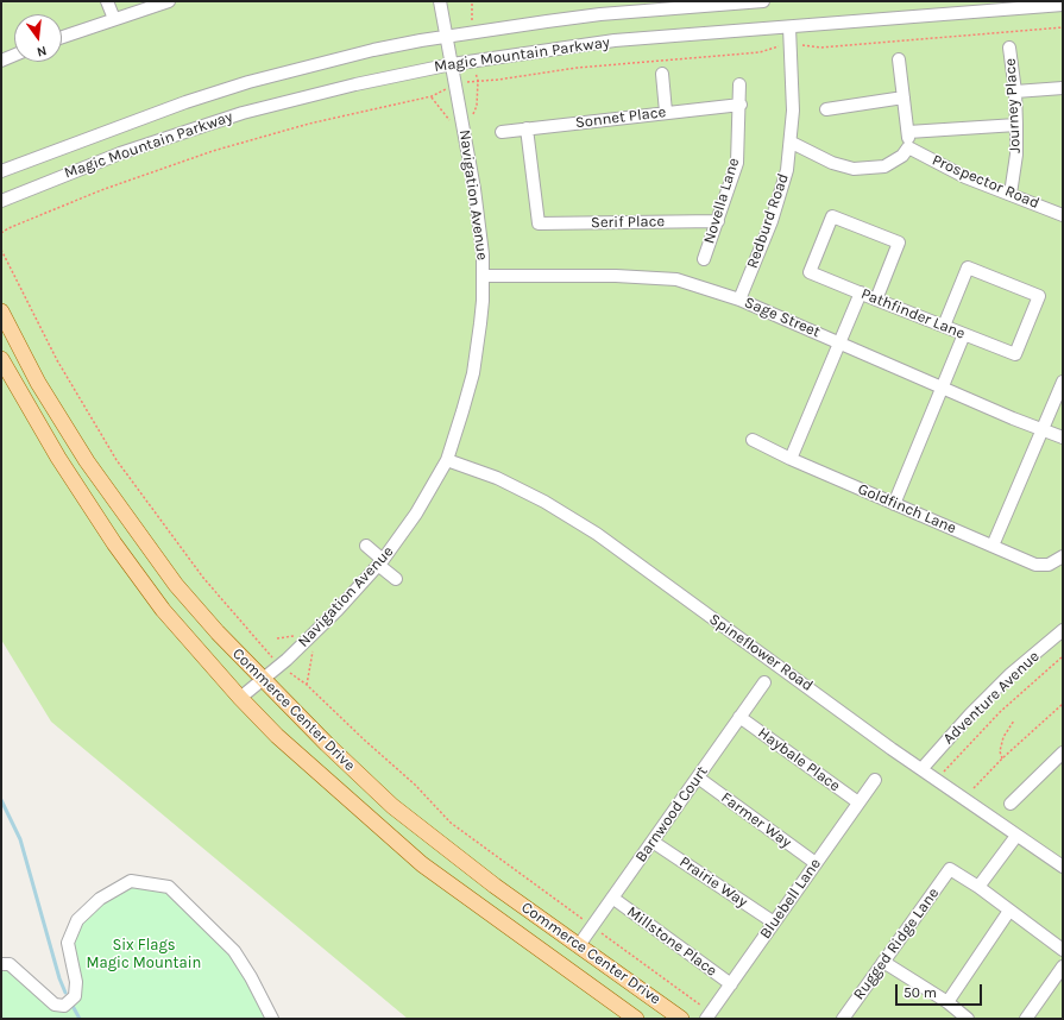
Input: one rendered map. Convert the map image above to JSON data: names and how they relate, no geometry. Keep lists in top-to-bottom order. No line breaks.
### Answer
{"streets":{"main road":["Commerce Center Drive"],"street":["Magic Mountain Parkway","Journey Place","Sonnet Place","Prospector Road","Navigation Avenue","Novella Lane","Redburd Road","Serif Place","Pathfinder Lane","Sage Street","Goldfinch Lane","Spineflower Road","Adventure Avenue","Haybale Place","Barnwood Court","Farmer Way","Prairie Way","Bluebell Lane","Millstone Place","Rugged Ridge Lane"]},"crossings":[["Magic Mountain Parkway","Navigation Avenue"],["Magic Mountain Parkway","Redburd Road"],["Journey Place","Prospector Road"],["Sonnet Place","Novella Lane"],["Sonnet Place","Serif Place"],["Navigation Avenue","Sage Street"],["Navigation Avenue","Spineflower Road"],["Navigation Avenue","Commerce Center Drive"],["Novella Lane","Serif Place"],["Redburd Road","Sage Street"],["Spineflower Road","Adventure Avenue"],["Commerce Center Drive","Barnwood Court"],["Haybale Place","Barnwood Court"],["Haybale Place","Bluebell Lane"],["Barnwood Court","Farmer Way"],["Barnwood Court","Prairie Way"],["Barnwood Court","Millstone Place"],["Farmer Way","Bluebell Lane"],["Prairie Way","Bluebell Lane"],["Bluebell Lane","Millstone Place"]],"parks":["Six Flags Magic Mountain"],"scale_bar":"50 m","north":"bottom"}
